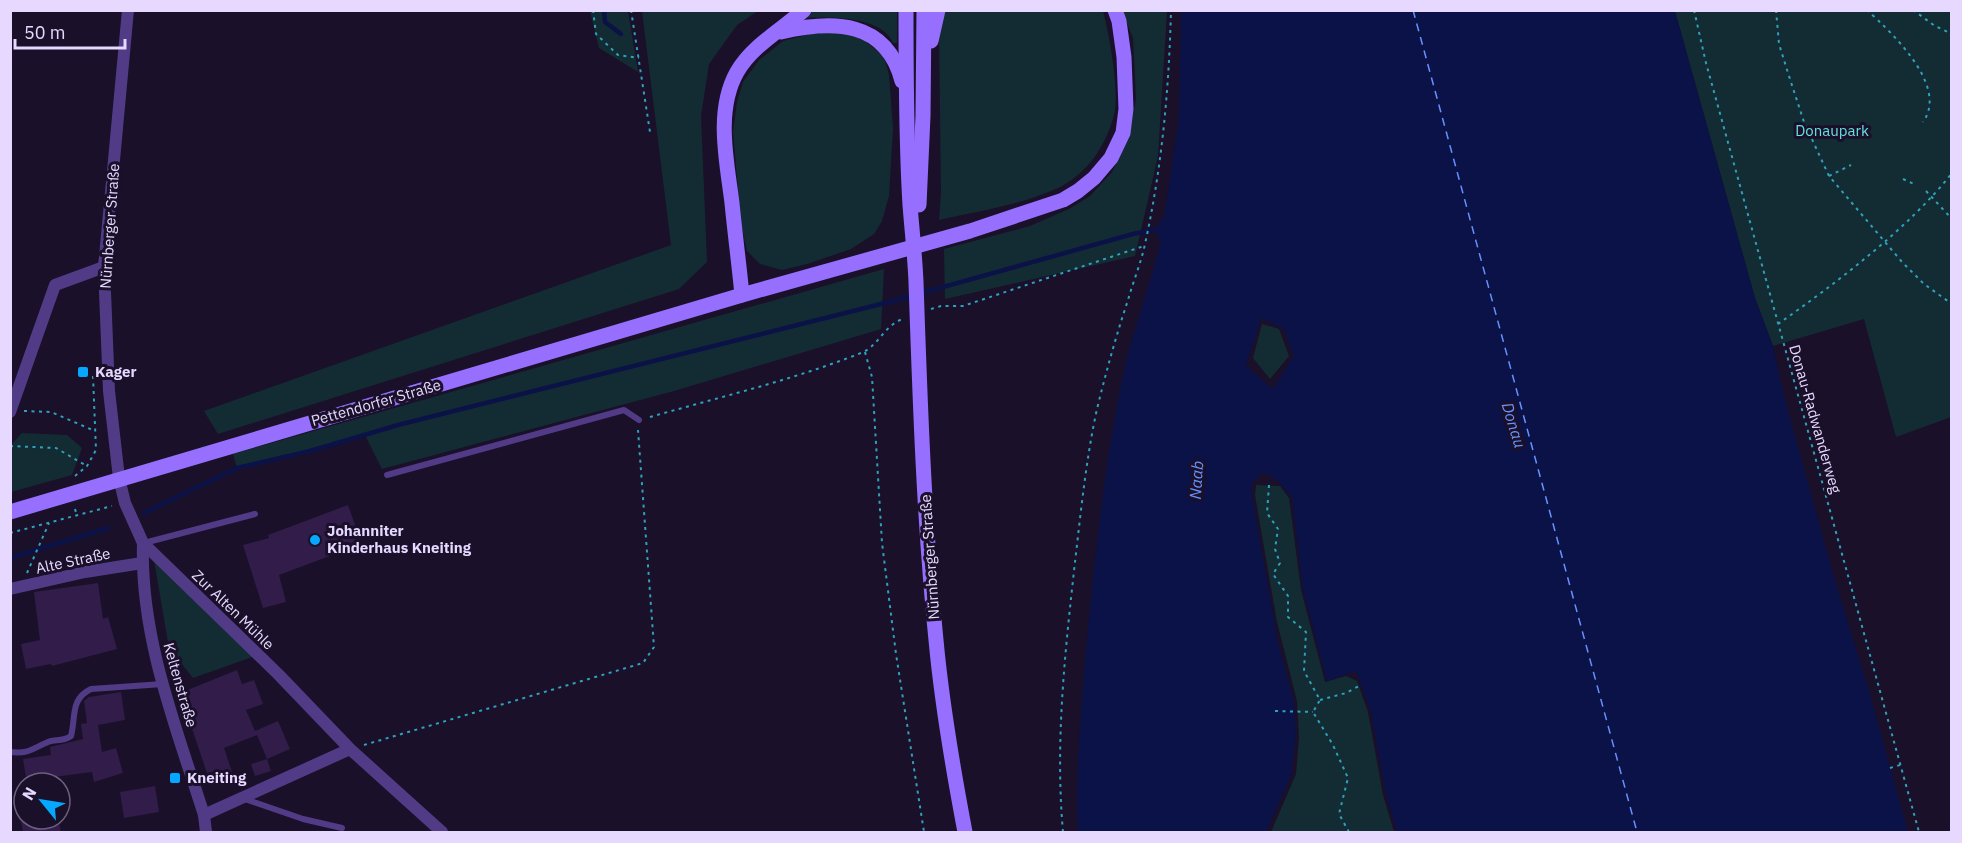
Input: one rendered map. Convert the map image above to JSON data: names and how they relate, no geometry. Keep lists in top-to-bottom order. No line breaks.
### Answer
{"streets":{"main road":["Nürnberger Straße","Pettendorfer Straße"],"street":["Alte Straße","Zur Alten Mühle","Keltenstraße"],"path":["Donau-Radwanderweg"]},"crossings":[["Nürnberger Straße","Pettendorfer Straße"],["Nürnberger Straße","Zur Alten Mühle"],["Pettendorfer Straße","Zur Alten Mühle"],["Alte Straße","Keltenstraße"],["Zur Alten Mühle","Keltenstraße"]],"water":["Donau","Naab"],"parks":["Donaupark"],"places":{"transit":["Kager","Kneiting"],"other":["Johanniter Kinderhaus Kneiting"]},"scale_bar":"50 m","north":"top left"}
